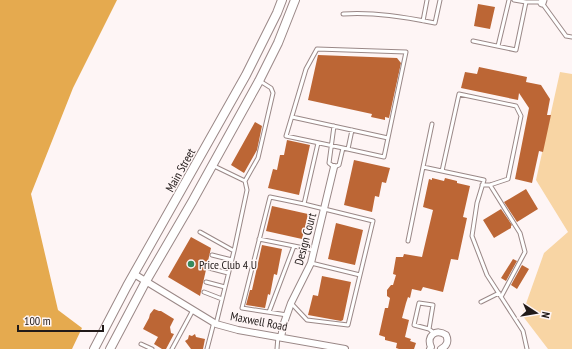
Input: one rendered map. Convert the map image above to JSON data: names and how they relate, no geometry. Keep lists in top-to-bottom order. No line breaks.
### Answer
{"streets":{"main road":["Main Street"],"street":["Design Court","Maxwell Road"]},"crossings":[["Main Street","Maxwell Road"],["Design Court","Maxwell Road"]],"places":["Price Club 4 U"],"scale_bar":"100 m","north":"right"}
